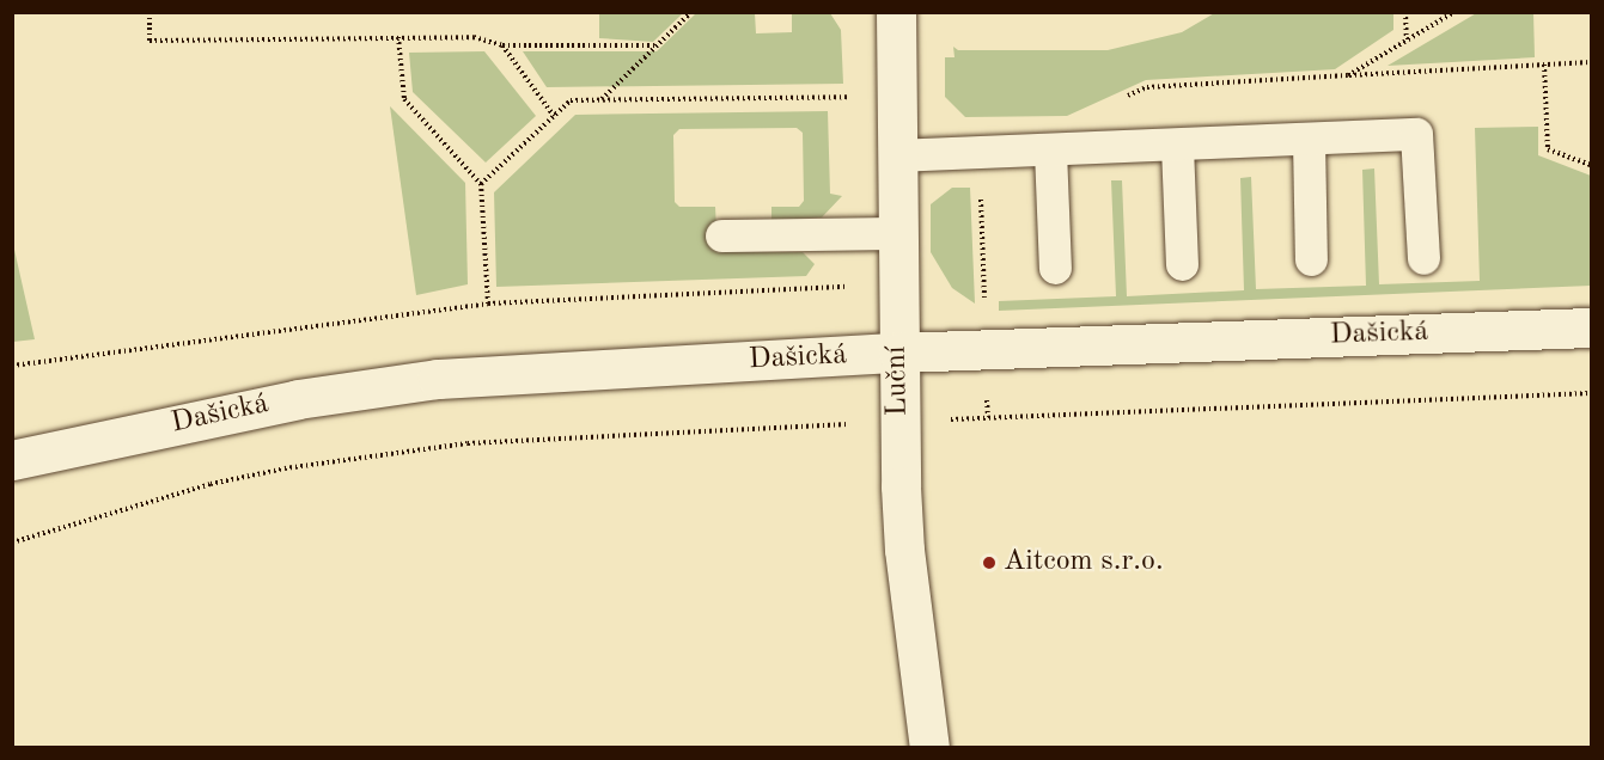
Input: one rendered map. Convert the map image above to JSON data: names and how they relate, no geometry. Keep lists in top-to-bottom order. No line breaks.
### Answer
{"streets":{"main road":["Dašická","Luční"]},"crossings":[["Dašická","Luční"]],"places":["Aitcom s.r.o."]}
